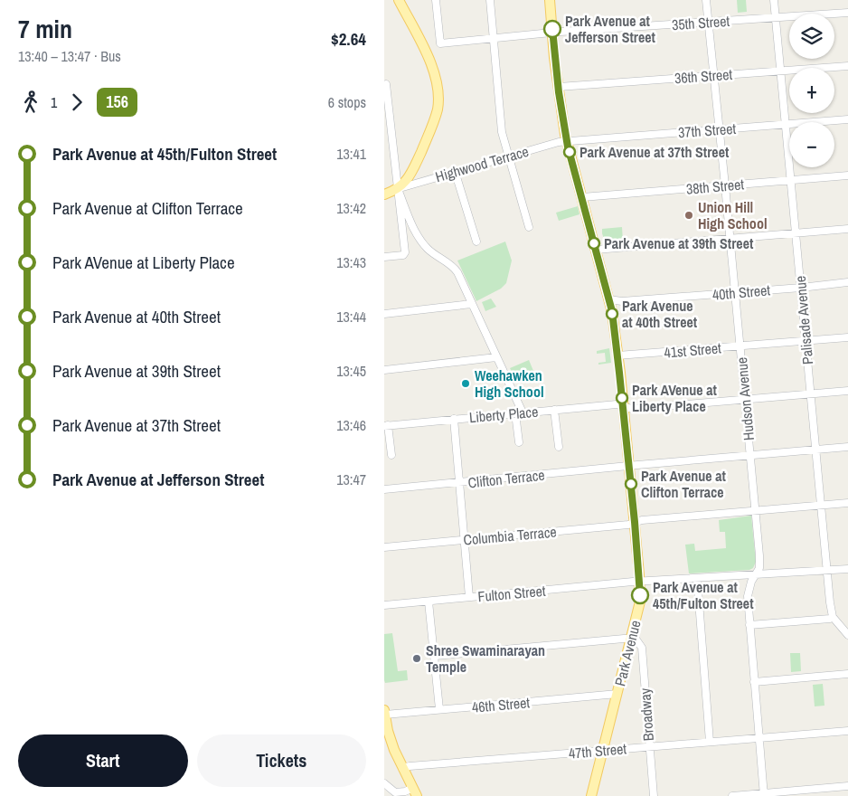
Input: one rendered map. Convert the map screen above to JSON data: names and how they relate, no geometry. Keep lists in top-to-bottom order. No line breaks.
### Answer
{"streets":{"main road":["Park Avenue"],"street":["35th Street","36th Street","37th Street","Highwood Terrace","38th Street","40th Street","Palisade Avenue","41st Street","Hudson Avenue","Liberty Place","Clifton Terrace","Columbia Terrace","Fulton Street","46th Street","Broadway","47th Street"]},"crossings":[["35th Street","Palisade Avenue"],["35th Street","Hudson Avenue"],["35th Street","Park Avenue"],["36th Street","Palisade Avenue"],["36th Street","Hudson Avenue"],["36th Street","Park Avenue"],["37th Street","Highwood Terrace"],["37th Street","Palisade Avenue"],["37th Street","Hudson Avenue"],["37th Street","Park Avenue"],["Highwood Terrace","Park Avenue"],["38th Street","Palisade Avenue"],["38th Street","Hudson Avenue"],["38th Street","Park Avenue"],["40th Street","Palisade Avenue"],["40th Street","Hudson Avenue"],["40th Street","Park Avenue"],["Palisade Avenue","41st Street"],["Palisade Avenue","Liberty Place"],["Palisade Avenue","Clifton Terrace"],["Palisade Avenue","Columbia Terrace"],["Palisade Avenue","Fulton Street"],["41st Street","Hudson Avenue"],["41st Street","Park Avenue"],["Hudson Avenue","Liberty Place"],["Hudson Avenue","Clifton Terrace"],["Hudson Avenue","Columbia Terrace"],["Hudson Avenue","Fulton Street"],["Hudson Avenue","47th Street"],["Liberty Place","Park Avenue"],["Clifton Terrace","Park Avenue"],["Columbia Terrace","Park Avenue"],["Fulton Street","Park Avenue"],["Park Avenue","46th Street"],["Park Avenue","Broadway"],["Park Avenue","47th Street"],["Broadway","47th Street"]],"places":["Park Avenue at Jefferson Street","Park Avenue at 37th Street","Union Hill High School","Park Avenue at 39th Street","Park Avenue at 40th Street","Weehawken High School","Park AVenue at Liberty Place","Park Avenue at Clifton Terrace","Park Avenue at 45th/Fulton Street","Shree Swaminarayan Temple"],"lines":["bus line 156"],"page":{"heading":["7 min","13:40 – 13:47 · Bus","$2.64"],"map_buttons":["+","−"],"legs":["1","156","6 stops"],"list":[{"name":"Park Avenue at 45th/Fulton Street","value":"13:41"},{"name":"Park Avenue at Clifton Terrace","value":"13:42"},{"name":"Park AVenue at Liberty Place","value":"13:43"},{"name":"Park Avenue at 40th Street","value":"13:44"},{"name":"Park Avenue at 39th Street","value":"13:45"},{"name":"Park Avenue at 37th Street","value":"13:46"},{"name":"Park Avenue at Jefferson Street","value":"13:47"}],"buttons":["Start","Tickets"]}}
